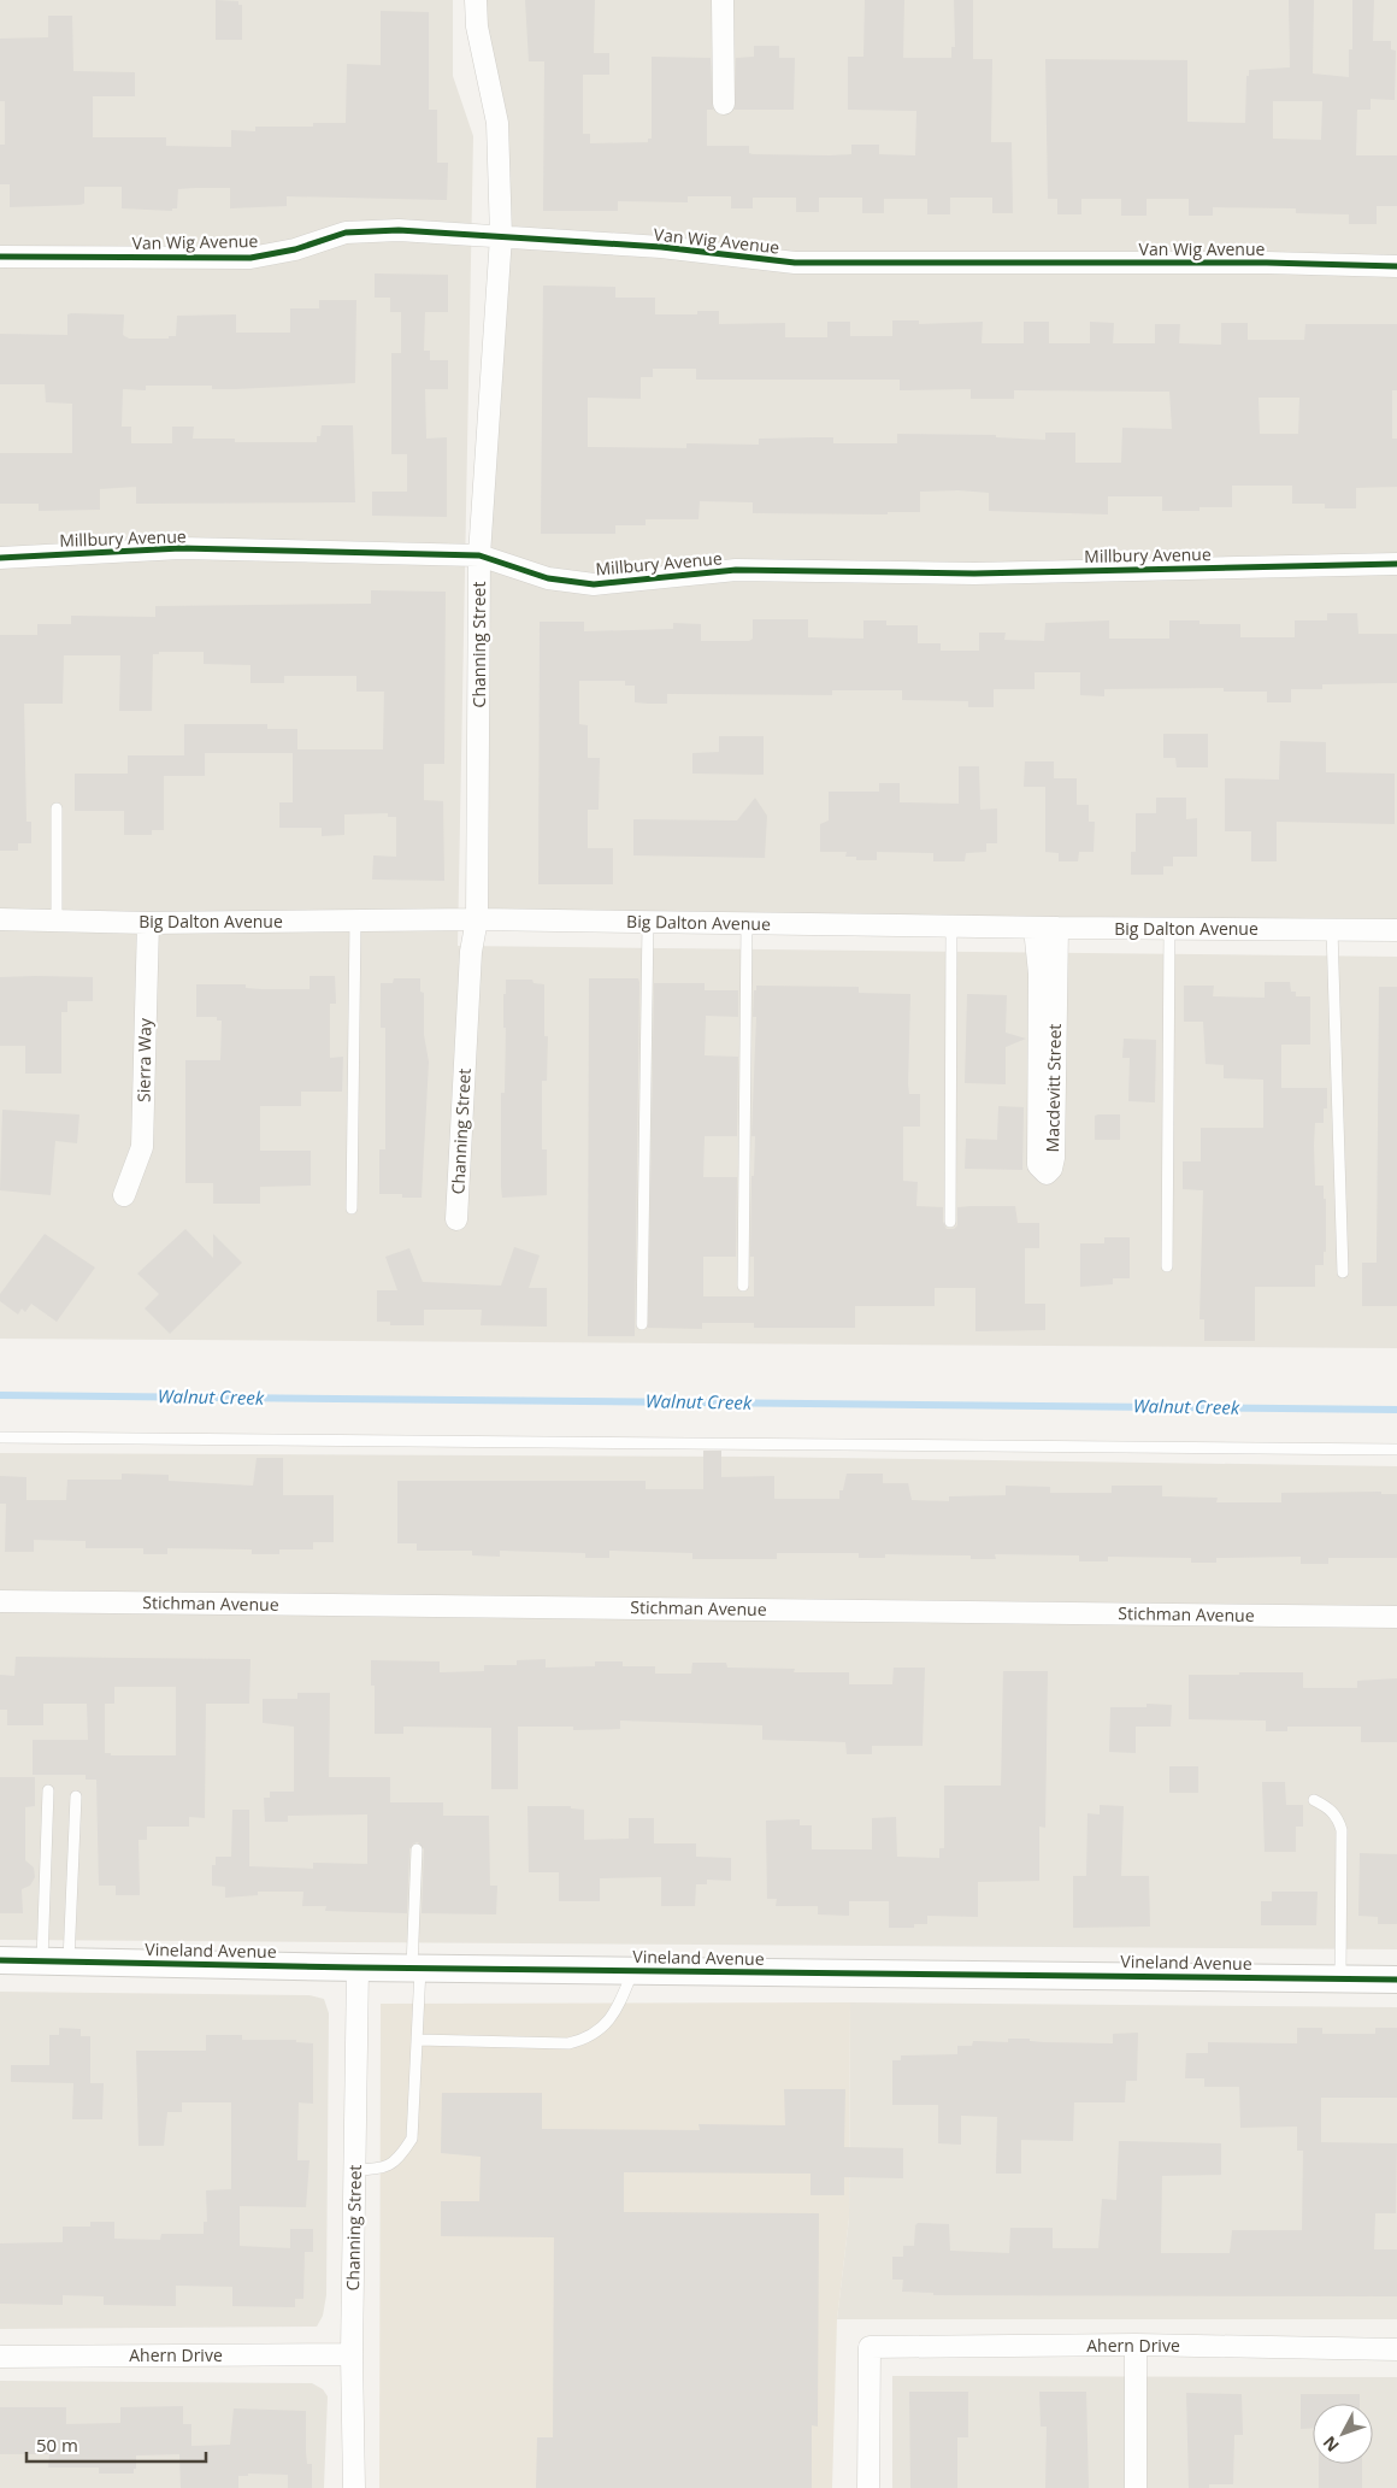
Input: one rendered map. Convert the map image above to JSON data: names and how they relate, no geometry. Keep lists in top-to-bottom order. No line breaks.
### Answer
{"streets":{"street":["Van Wig Avenue","Millbury Avenue","Channing Street","Big Dalton Avenue","Sierra Way","Macdevitt Street","Stichman Avenue","Vineland Avenue","Ahern Drive"]},"crossings":[["Van Wig Avenue","Channing Street"],["Millbury Avenue","Channing Street"],["Channing Street","Big Dalton Avenue"],["Channing Street","Vineland Avenue"],["Channing Street","Ahern Drive"],["Big Dalton Avenue","Sierra Way"],["Big Dalton Avenue","Macdevitt Street"]],"water":["Walnut Creek"],"scale_bar":"50 m","north":"bottom left"}
